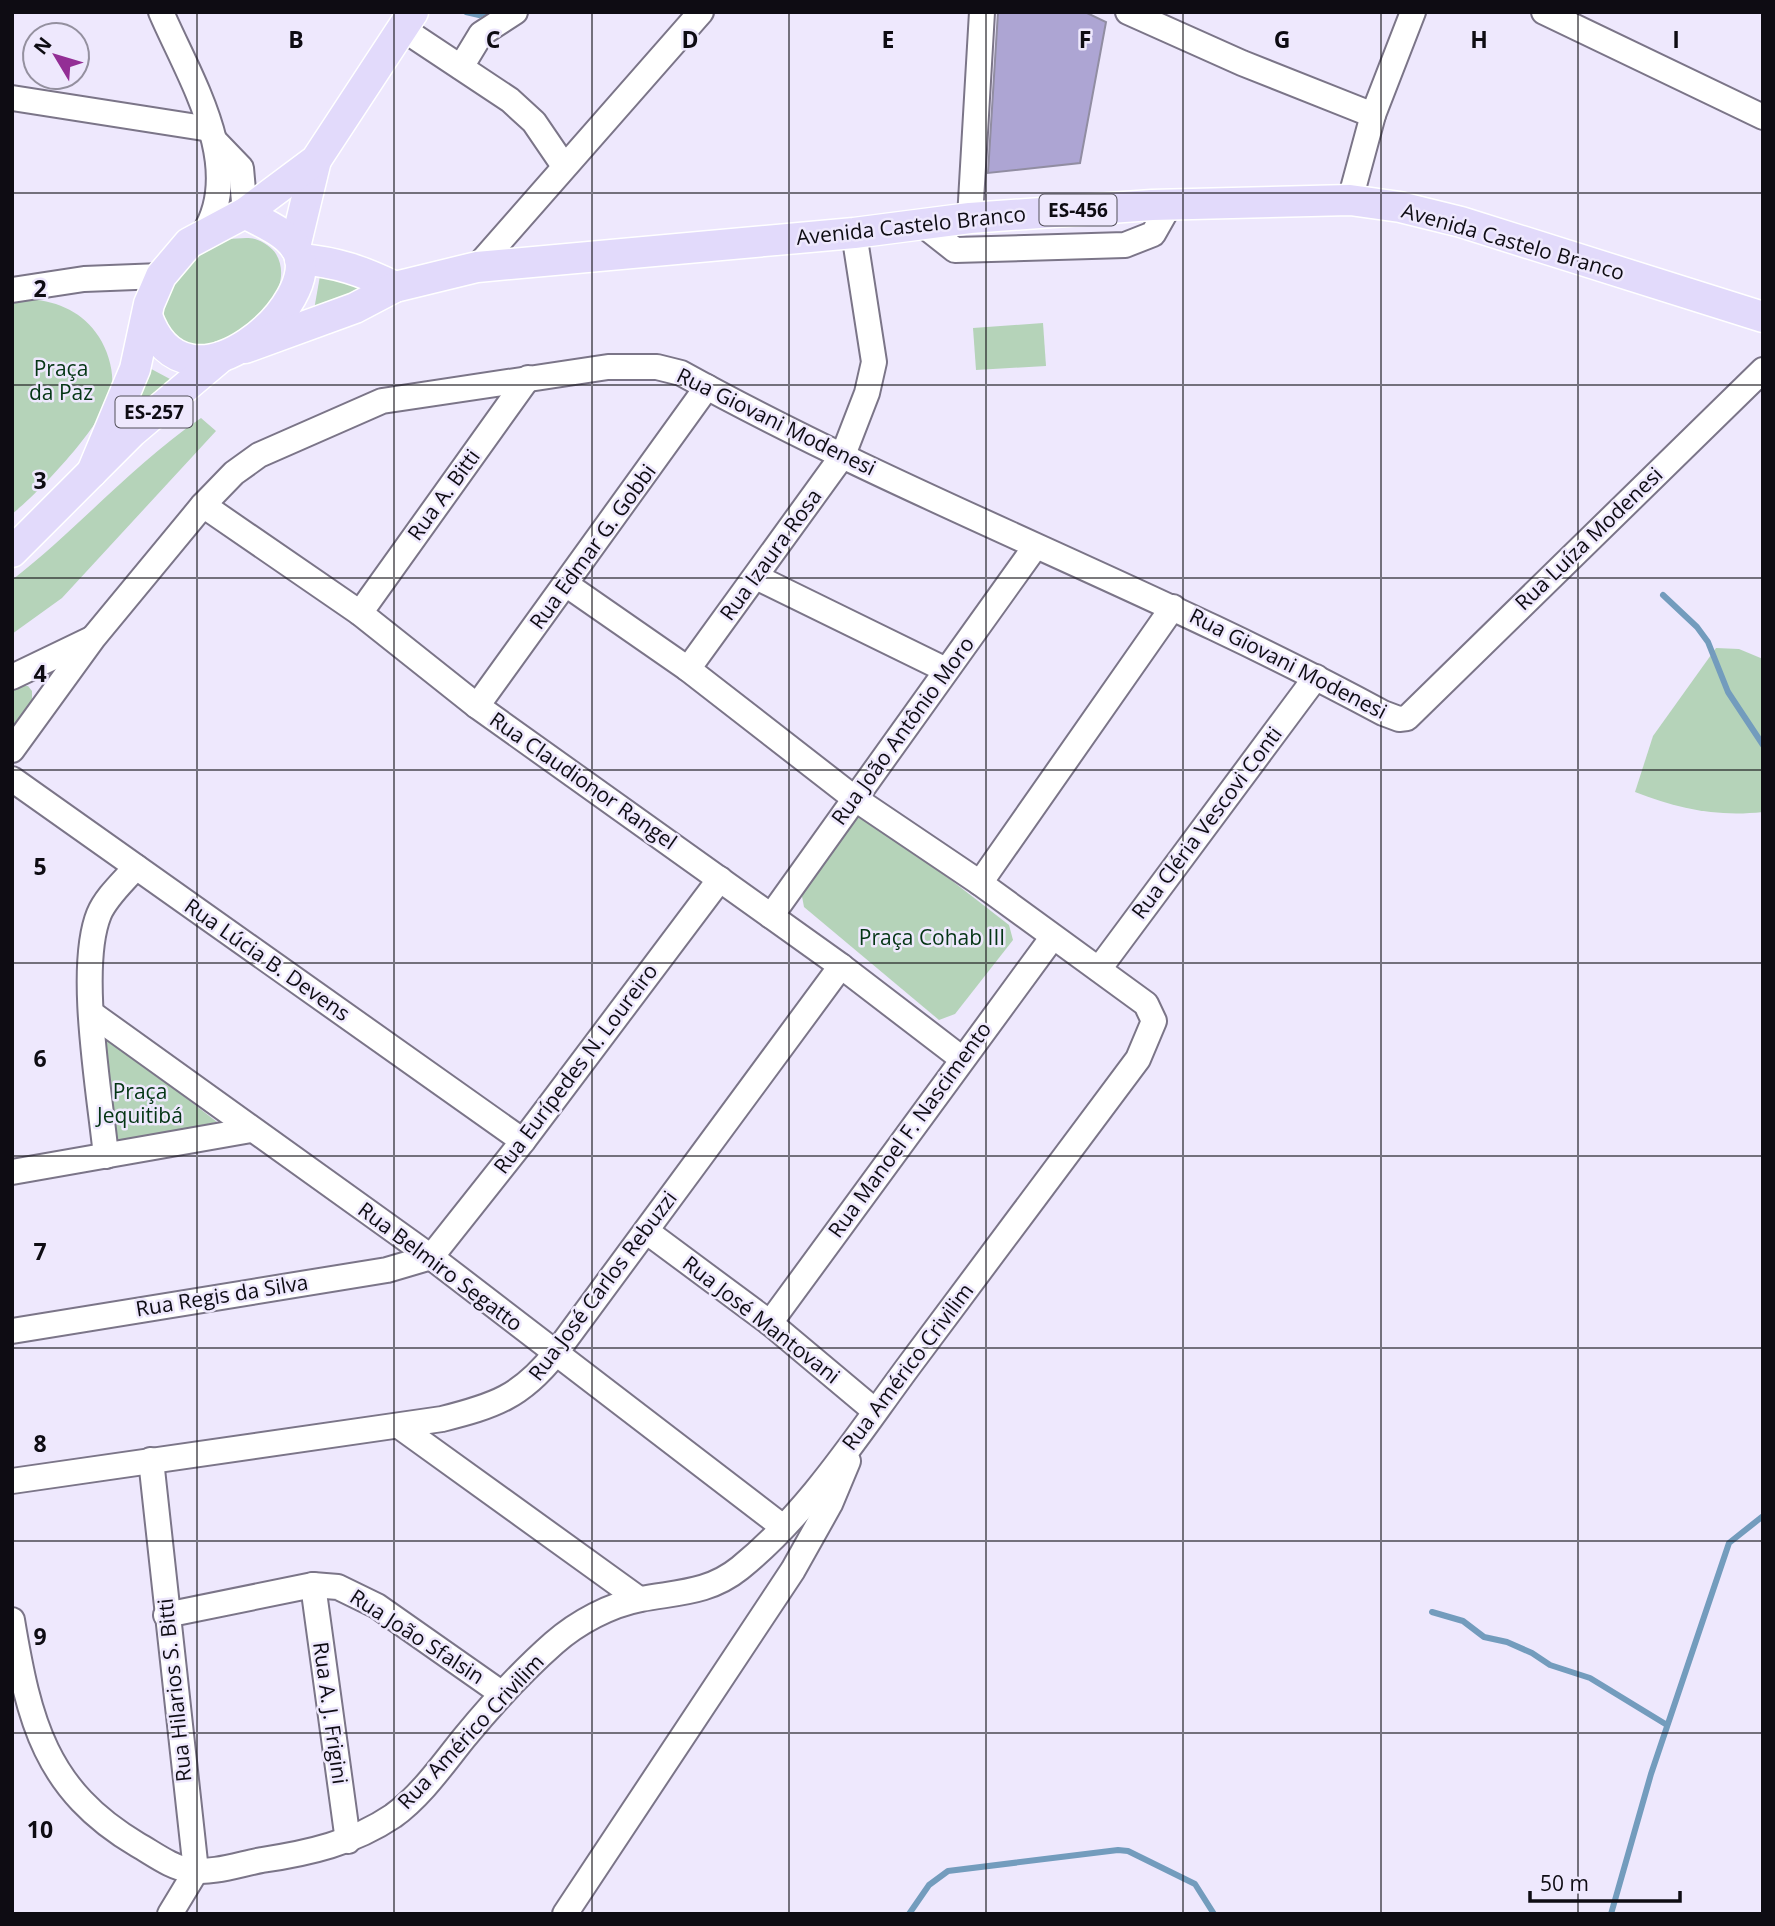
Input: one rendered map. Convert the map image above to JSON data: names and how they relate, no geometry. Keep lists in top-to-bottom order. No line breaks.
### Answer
{"streets":{"main road":["ES-456","Avenida Castelo Branco","ES-257"],"street":["Rua Giovani Modenesi","Rua A. Bitti","Rua Luíza Modenesi","Rua Edmar G. Gobbi","Rua Izaura Rosa","Rua João Antônio Moro","Rua Claudionor Rangel","Rua Cléria Vescovi Conti","Rua Lúcia B. Devens","Rua Eurípedes N. Loureiro","Rua Manoel F. Nascimento","Rua Belmiro Segatto","Rua José Carlos Rebuzzi","Rua Regis da Silva","Rua José Mantovani","Rua Américo Crivilim","Rua João Sfalsin","Rua Hilarios S. Bitti","Rua A. J. Frigini"]},"crossings":[["Avenida Castelo Branco","ES-257"],["Avenida Castelo Branco","Rua Izaura Rosa"],["Rua Giovani Modenesi","Rua A. Bitti"],["Rua Giovani Modenesi","Rua Luíza Modenesi"],["Rua Giovani Modenesi","Rua Edmar G. Gobbi"],["Rua Giovani Modenesi","Rua Izaura Rosa"],["Rua Giovani Modenesi","Rua João Antônio Moro"],["Rua Giovani Modenesi","Rua Claudionor Rangel"],["Rua Giovani Modenesi","Rua Cléria Vescovi Conti"],["Rua A. Bitti","Rua Claudionor Rangel"],["Rua Edmar G. Gobbi","Rua Claudionor Rangel"],["Rua João Antônio Moro","Rua Claudionor Rangel"],["Rua Claudionor Rangel","Rua Eurípedes N. Loureiro"],["Rua Claudionor Rangel","Rua Manoel F. Nascimento"],["Rua Claudionor Rangel","Rua José Carlos Rebuzzi"],["Rua Cléria Vescovi Conti","Rua Américo Crivilim"],["Rua Lúcia B. Devens","Rua Eurípedes N. Loureiro"],["Rua Eurípedes N. Loureiro","Rua Belmiro Segatto"],["Rua Eurípedes N. Loureiro","Rua Regis da Silva"],["Rua Manoel F. Nascimento","Rua José Mantovani"],["Rua Belmiro Segatto","Rua José Carlos Rebuzzi"],["Rua Belmiro Segatto","Rua Regis da Silva"],["Rua Belmiro Segatto","Rua Américo Crivilim"],["Rua José Carlos Rebuzzi","Rua José Mantovani"],["Rua José Carlos Rebuzzi","Rua Hilarios S. Bitti"],["Rua José Mantovani","Rua Américo Crivilim"],["Rua Américo Crivilim","Rua João Sfalsin"],["Rua Américo Crivilim","Rua Hilarios S. Bitti"],["Rua Américo Crivilim","Rua A. J. Frigini"],["Rua João Sfalsin","Rua Hilarios S. Bitti"],["Rua João Sfalsin","Rua A. J. Frigini"]],"parks":["Praça da Paz","Praça Cohab III","Praça Jequitibá"],"scale_bar":"50 m","north":"top left","grid":{"columns":["B","C","D","E","F","G","H","I"],"rows":["2","3","4","5","6","7","8","9","10"]}}
